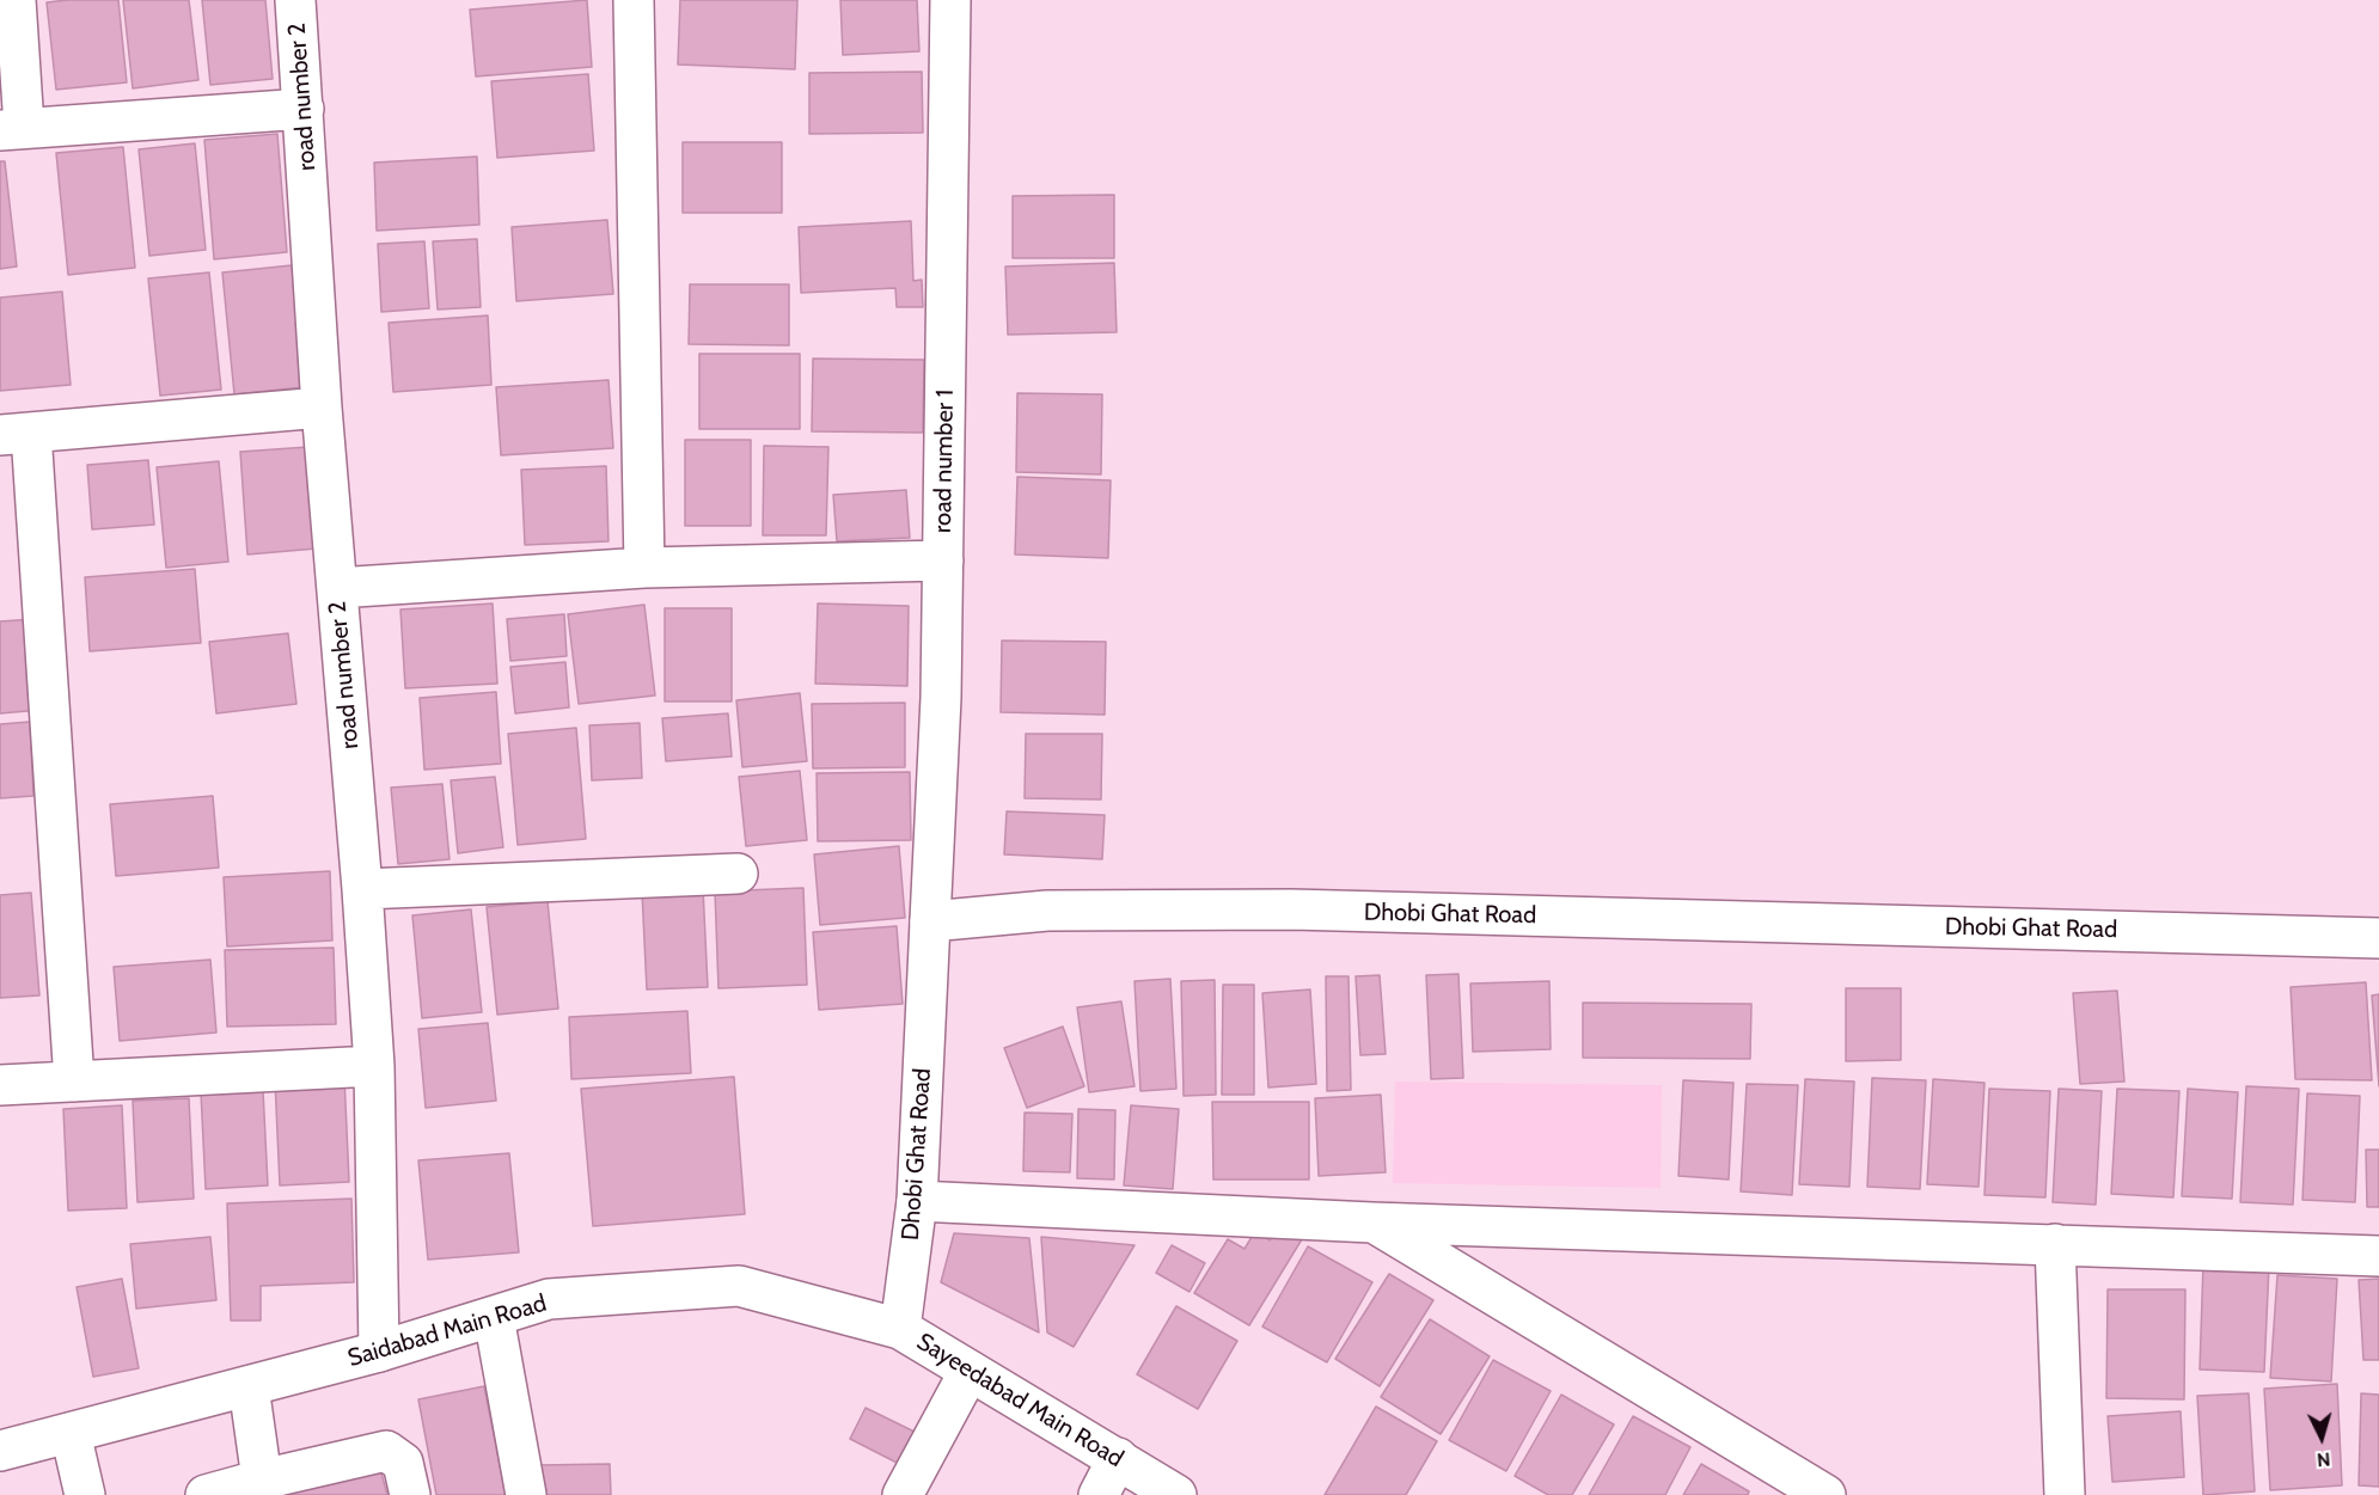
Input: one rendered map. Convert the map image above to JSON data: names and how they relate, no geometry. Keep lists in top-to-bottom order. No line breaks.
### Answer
{"streets":{"street":["road number 2","road number 1","Dhobi Ghat Road","Saidabad Main Road","Sayeedabad Main Road"]},"crossings":[["road number 2","Saidabad Main Road"],["road number 1","Dhobi Ghat Road"],["Dhobi Ghat Road","Saidabad Main Road"],["Dhobi Ghat Road","Sayeedabad Main Road"],["Saidabad Main Road","Sayeedabad Main Road"]],"north":"bottom"}
